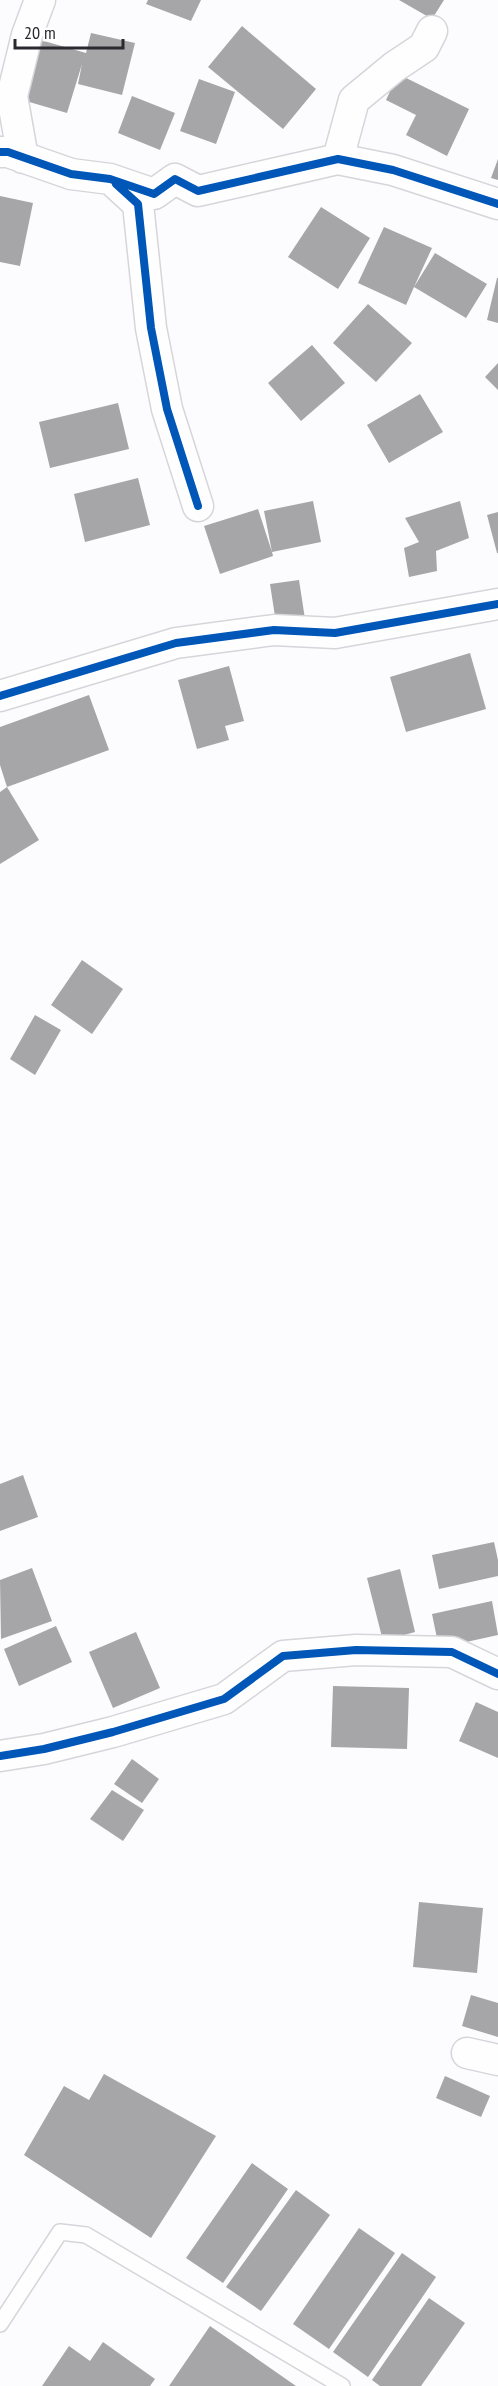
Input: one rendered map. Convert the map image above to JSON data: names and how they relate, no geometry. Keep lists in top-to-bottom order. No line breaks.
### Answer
{"scale_bar":"20 m"}
